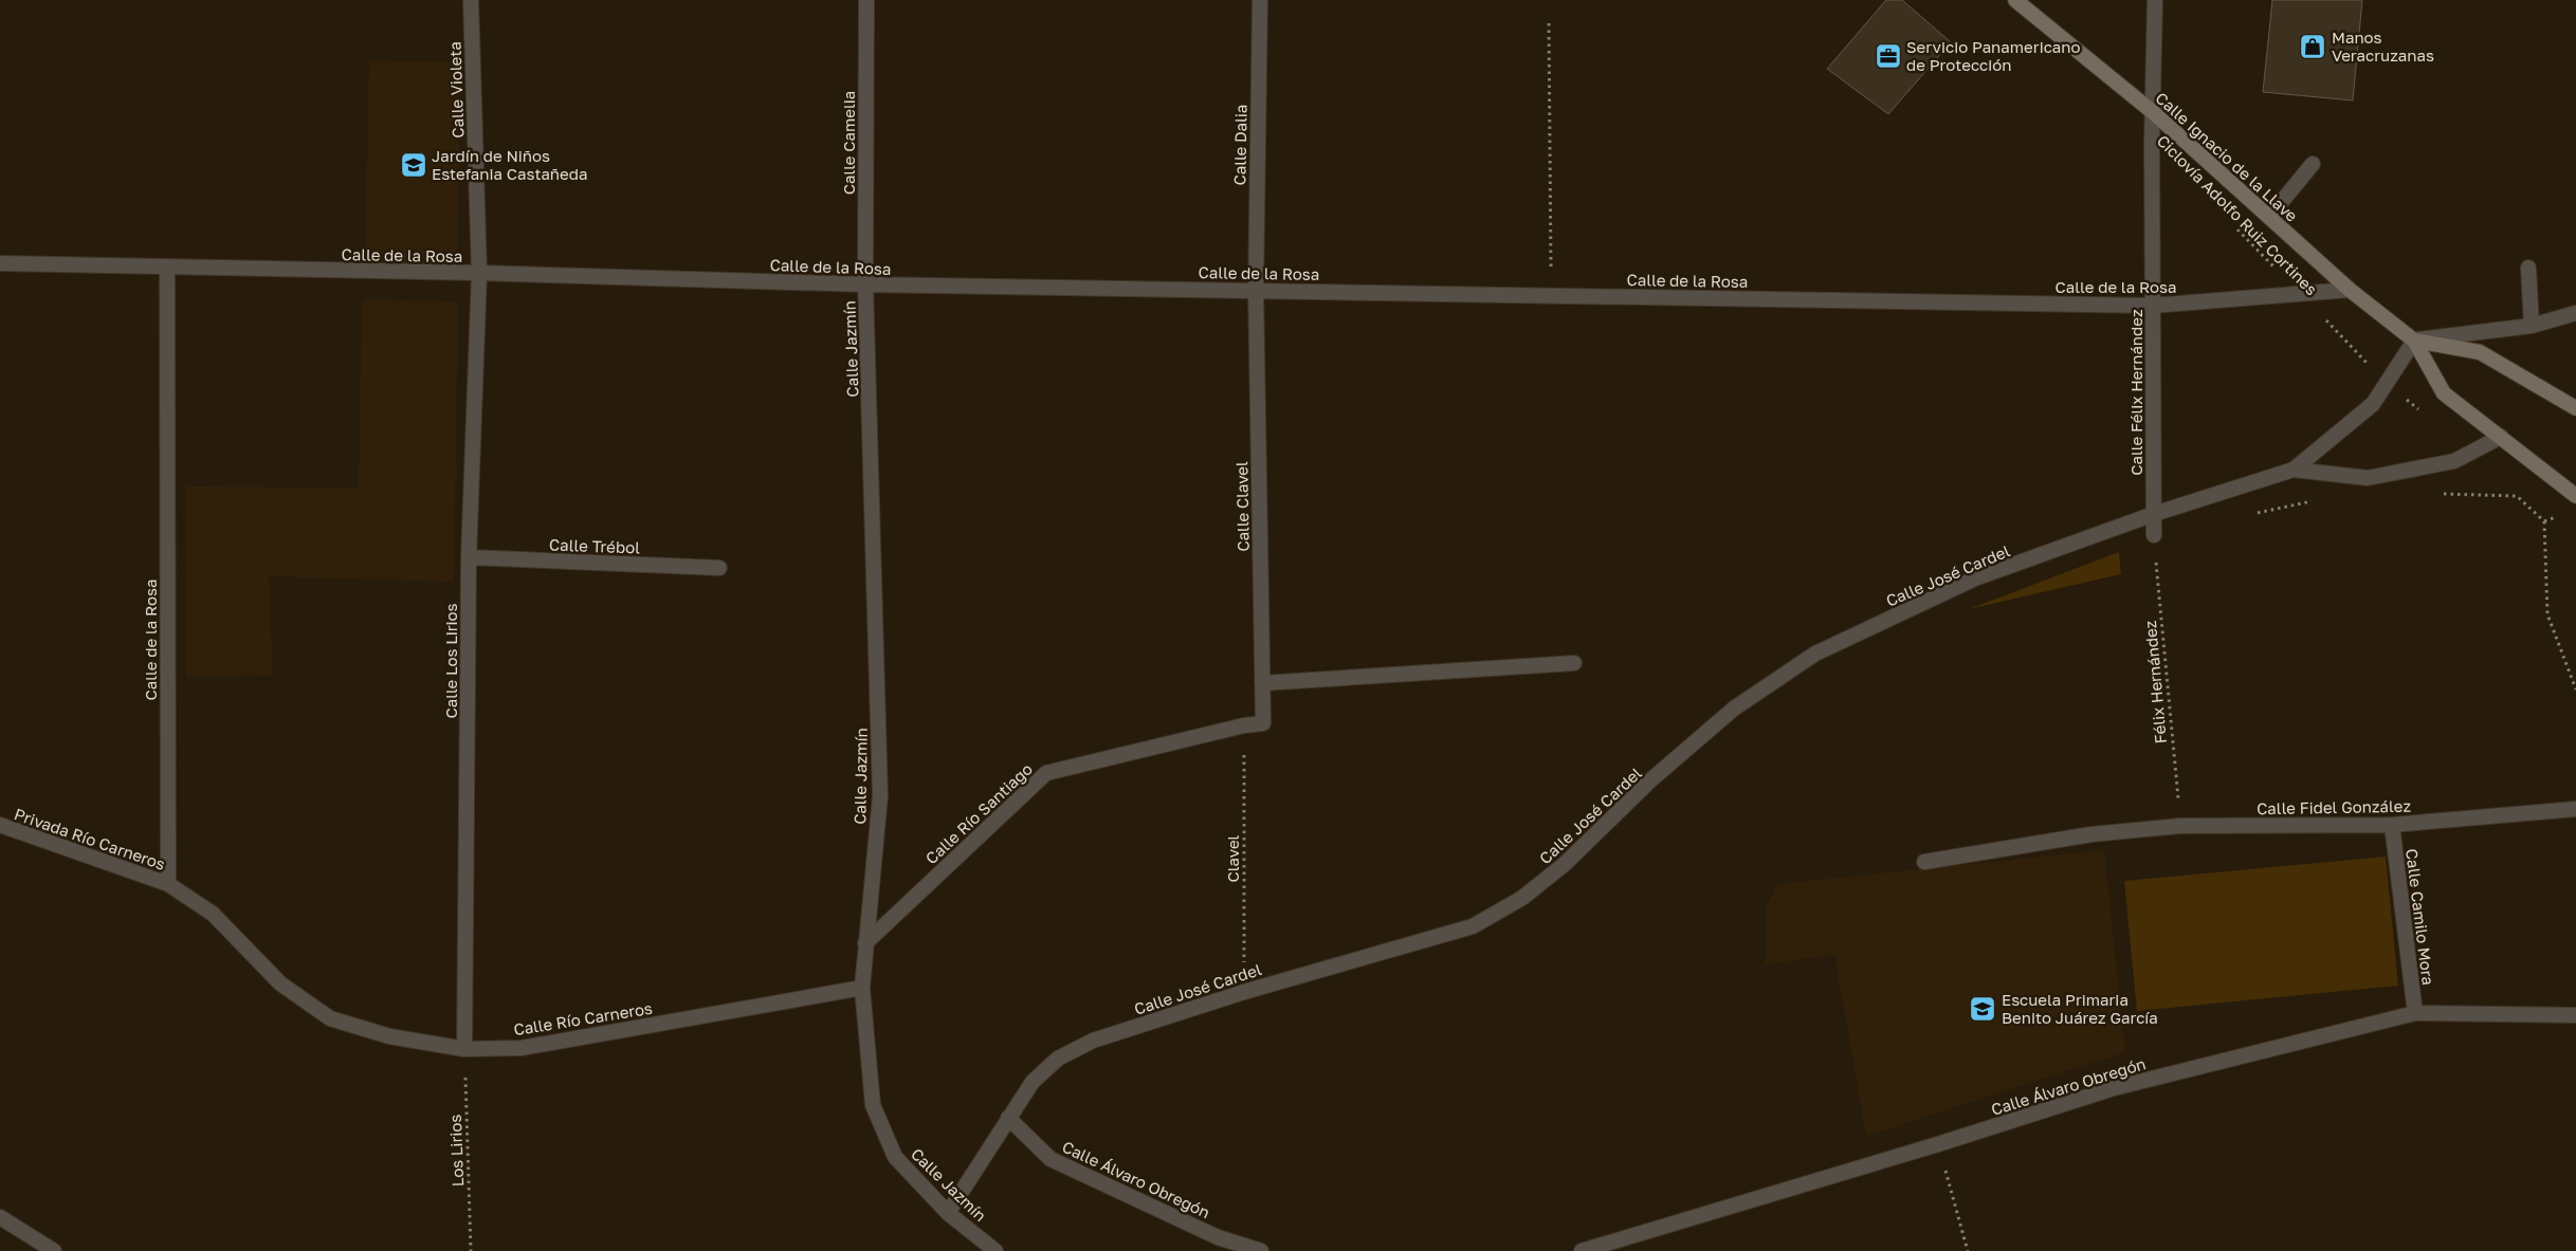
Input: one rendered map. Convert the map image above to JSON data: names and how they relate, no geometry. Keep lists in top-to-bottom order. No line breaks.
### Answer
{"streets":{"main road":["Calle Ignacio de la Llave"],"street":["Calle Violeta","Calle Camelia","Calle Dalia","Calle de la Rosa","Calle Jazmín","Calle Félix Hernández","Calle Clavel","Calle Trébol","Calle José Cardel","Calle Los Lirios","Calle Fidel González","Calle Río Santiago","Privada Río Carneros","Calle Camilo Mora","Calle Río Carneros","Calle Álvaro Obregón"],"path":["Ciclovía Adolfo Ruiz Cortines","Félix Hernández","Clavel","Los Lirios"]},"crossings":[["Calle Violeta","Calle de la Rosa"],["Calle Violeta","Calle Los Lirios"],["Calle Camelia","Calle de la Rosa"],["Calle Camelia","Calle Jazmín"],["Calle Dalia","Calle de la Rosa"],["Calle Dalia","Calle Clavel"],["Calle Ignacio de la Llave","Calle de la Rosa"],["Calle Ignacio de la Llave","Calle Félix Hernández"],["Calle Ignacio de la Llave","Calle José Cardel"],["Ciclovía Adolfo Ruiz Cortines","Calle de la Rosa"],["Ciclovía Adolfo Ruiz Cortines","Calle José Cardel"],["Calle de la Rosa","Calle Jazmín"],["Calle de la Rosa","Calle Félix Hernández"],["Calle de la Rosa","Calle Clavel"],["Calle de la Rosa","Calle Los Lirios"],["Calle de la Rosa","Privada Río Carneros"],["Calle de la Rosa","Calle Río Carneros"],["Calle Jazmín","Calle José Cardel"],["Calle Jazmín","Calle Río Santiago"],["Calle Jazmín","Calle Río Carneros"],["Calle Félix Hernández","Calle José Cardel"],["Calle Félix Hernández","Félix Hernández"],["Calle Clavel","Calle Río Santiago"],["Calle Trébol","Calle Los Lirios"],["Calle José Cardel","Clavel"],["Calle José Cardel","Calle Álvaro Obregón"],["Calle Los Lirios","Calle Río Carneros"],["Calle Los Lirios","Los Lirios"],["Félix Hernández","Calle Fidel González"],["Calle Fidel González","Calle Camilo Mora"],["Calle Río Santiago","Clavel"],["Privada Río Carneros","Calle Río Carneros"],["Calle Camilo Mora","Calle Álvaro Obregón"],["Calle Río Carneros","Los Lirios"]],"places":{"shop":["Manos Veracruzanas"],"office":["Servicio Panamericano de Protección"],"school or university":["Jardín de Niños Estefania Castañeda","Escuela Primaria Benito Juárez García"]}}
